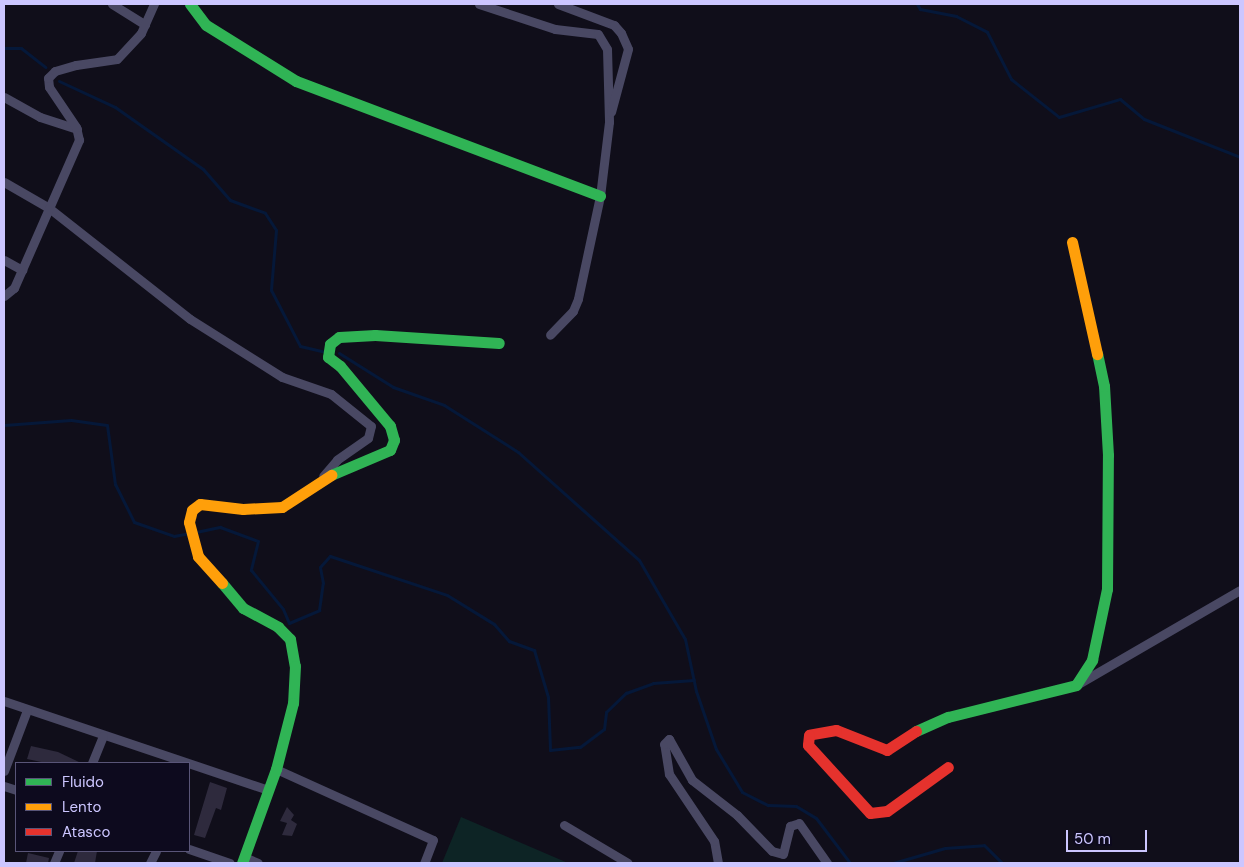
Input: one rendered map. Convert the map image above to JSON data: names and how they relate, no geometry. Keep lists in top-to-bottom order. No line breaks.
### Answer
{"legend":["Fluido","Lento","Atasco"],"scale_bar":"50 m"}
